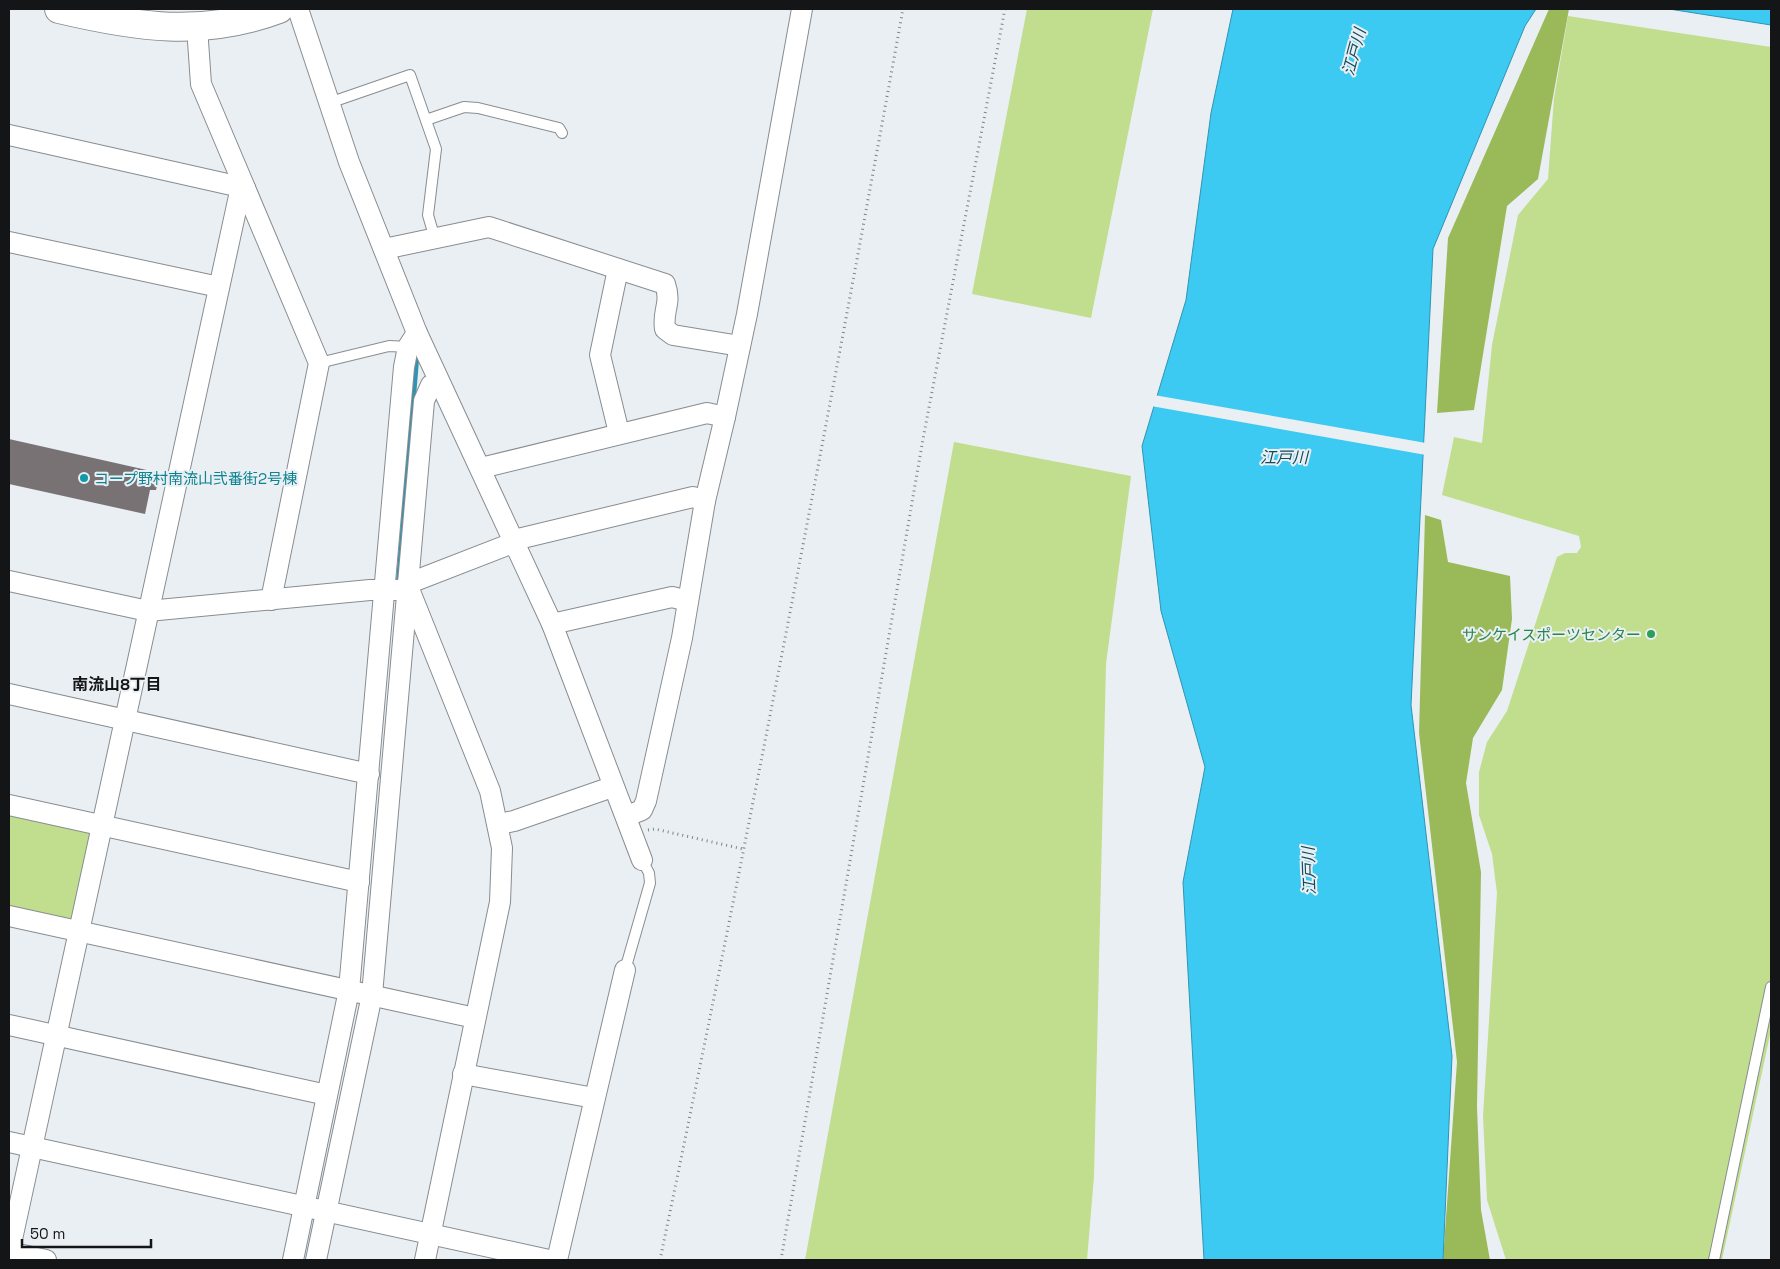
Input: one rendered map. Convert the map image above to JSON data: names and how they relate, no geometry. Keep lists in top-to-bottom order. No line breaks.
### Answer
{"districts":["南流山8丁目"],"water":["江戸川"],"places":["コープ野村南流山弐番街2号棟","サンケイスポーツセンター"],"scale_bar":"50 m"}
